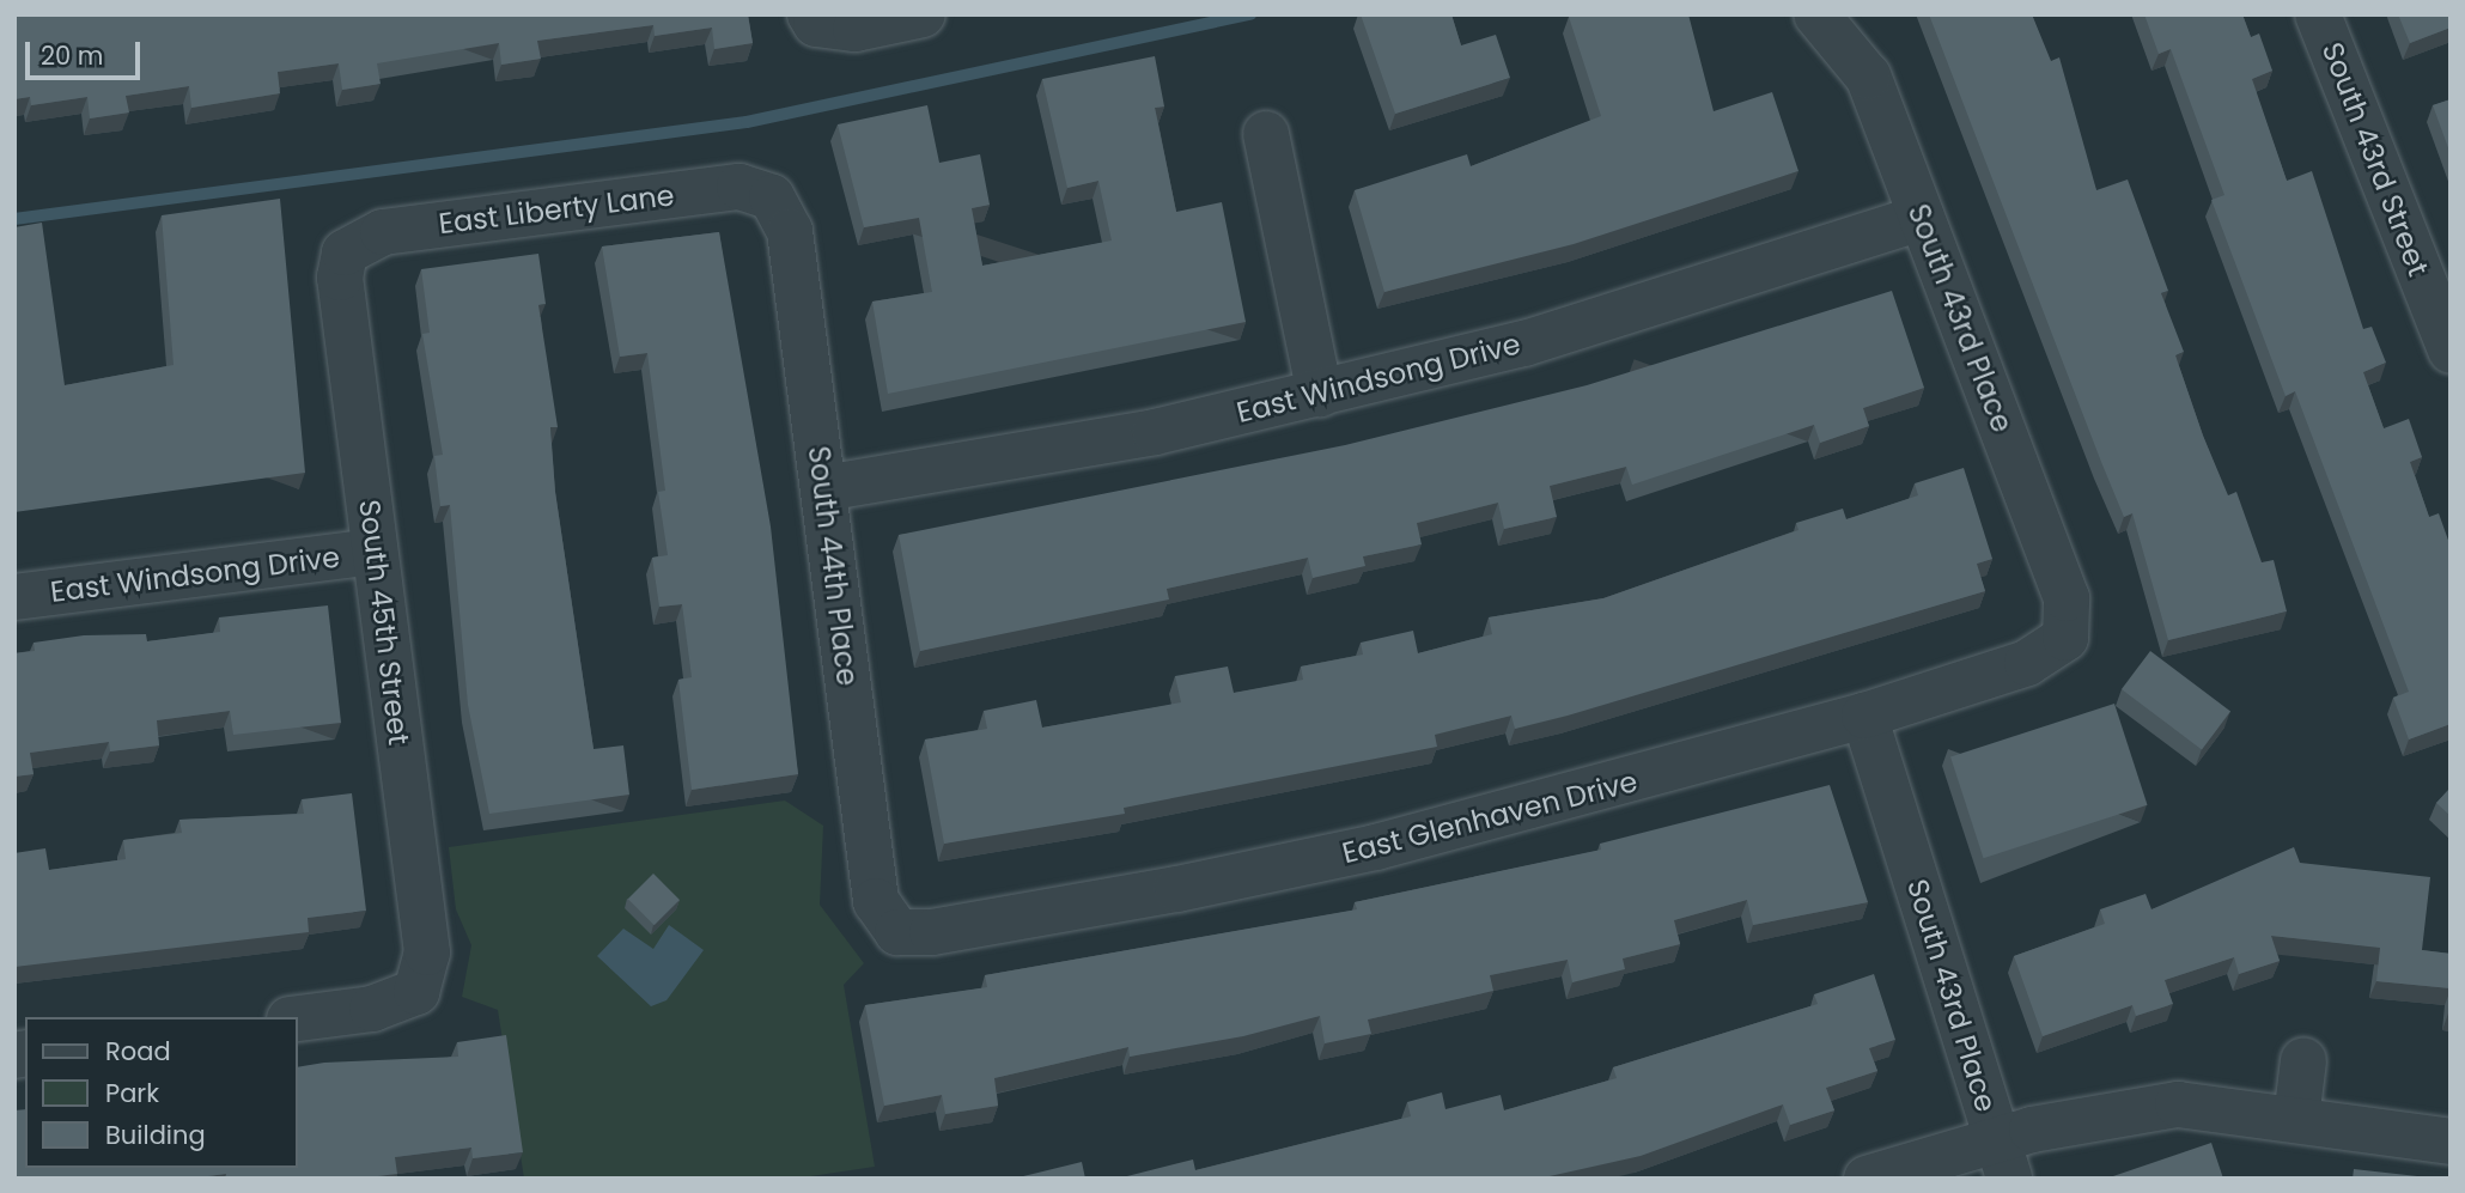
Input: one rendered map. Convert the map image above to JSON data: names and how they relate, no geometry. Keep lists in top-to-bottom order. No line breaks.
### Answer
{"streets":{"street":["South 43rd Street","East Liberty Lane","South 43rd Place","East Windsong Drive","South 44th Place","South 45th Street","East Glenhaven Drive"]},"crossings":[["East Liberty Lane","South 44th Place"],["East Liberty Lane","South 45th Street"],["South 43rd Place","East Windsong Drive"],["South 43rd Place","East Glenhaven Drive"],["East Windsong Drive","South 44th Place"],["East Windsong Drive","South 45th Street"],["South 44th Place","East Glenhaven Drive"]],"legend":["Road","Park","Building"],"scale_bar":"20 m"}
